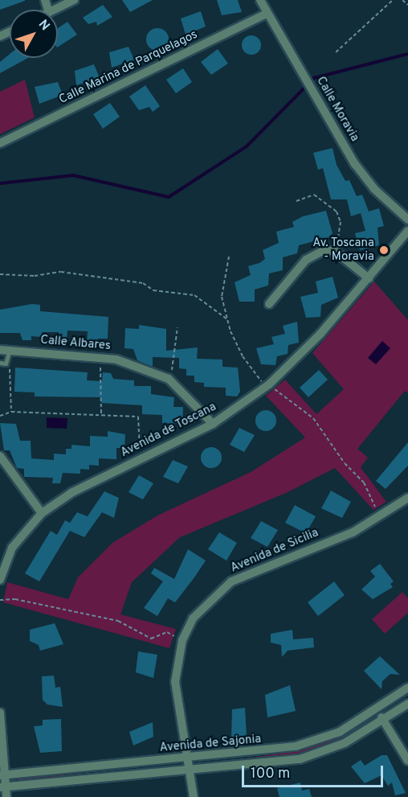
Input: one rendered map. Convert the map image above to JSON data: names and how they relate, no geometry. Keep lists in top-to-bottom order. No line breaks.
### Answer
{"streets":{"street":["Calle Marina de Parquelagos","Calle Moravia","Calle Albares","Avenida de Toscana","Avenida de Sicilia","Avenida de Sajonia"]},"crossings":[["Calle Marina de Parquelagos","Calle Moravia"],["Calle Albares","Avenida de Toscana"],["Avenida de Sicilia","Avenida de Sajonia"]],"places":["Av. Toscana - Moravia"],"scale_bar":"100 m","north":"top right"}
